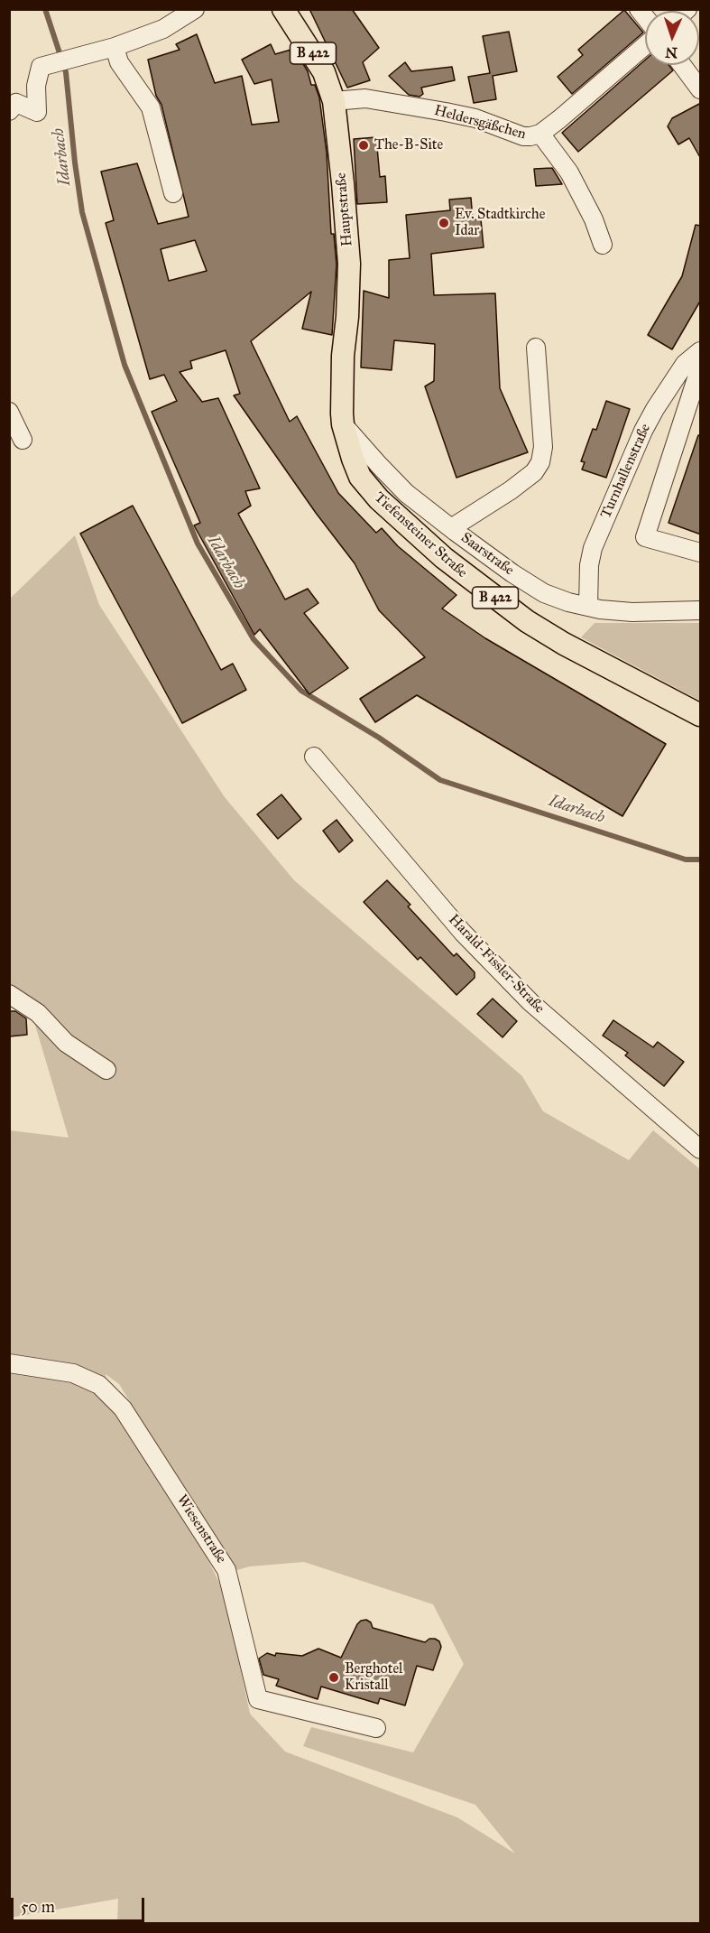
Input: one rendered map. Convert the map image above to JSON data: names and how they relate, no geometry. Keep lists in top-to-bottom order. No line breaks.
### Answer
{"streets":{"main road":["B 422","Hauptstraße","Tiefensteiner Straße"],"street":["Heldersgäßchen","Turnhallenstraße","Saarstraße","Harald-Fissler-Straße","Wiesenstraße"]},"crossings":[["Heldersgäßchen","Hauptstraße"],["Hauptstraße","Tiefensteiner Straße"],["Hauptstraße","Saarstraße"],["Turnhallenstraße","Saarstraße"],["Tiefensteiner Straße","Saarstraße"]],"water":["Idarbach"],"places":["The-B-Site","Ev. Stadtkirche Idar","Berghotel Kristall"],"scale_bar":"50 m","north":"bottom"}
